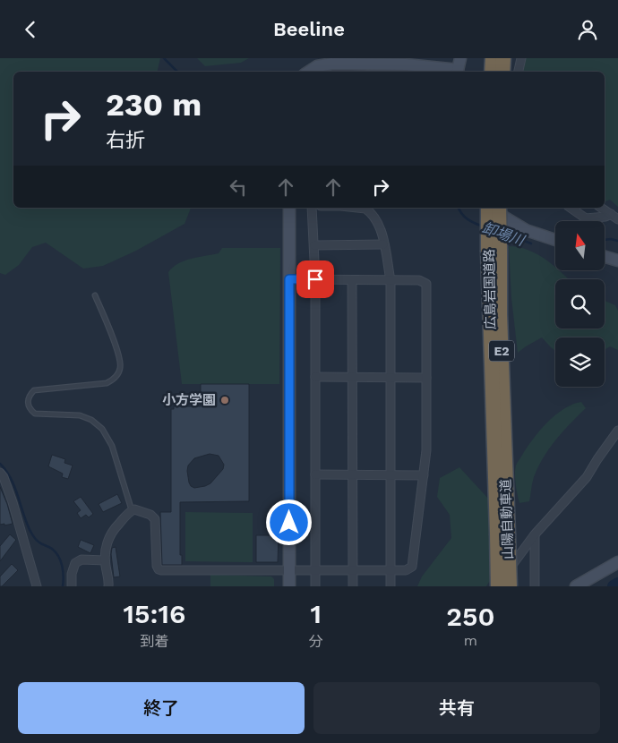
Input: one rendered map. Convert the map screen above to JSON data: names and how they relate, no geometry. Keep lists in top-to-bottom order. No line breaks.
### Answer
{"streets":{"highway":["広島岩国道路","E2","山陽自動車道"]},"crossings":[["広島岩国道路","山陽自動車道"]],"water":["卸場川"],"places":["小方学園"],"north":"top","page":{"header":"Beeline","turn":["230 m","右折"],"eta":["15:16","到着","1","分","250","m"],"buttons":["終了","共有"]}}
